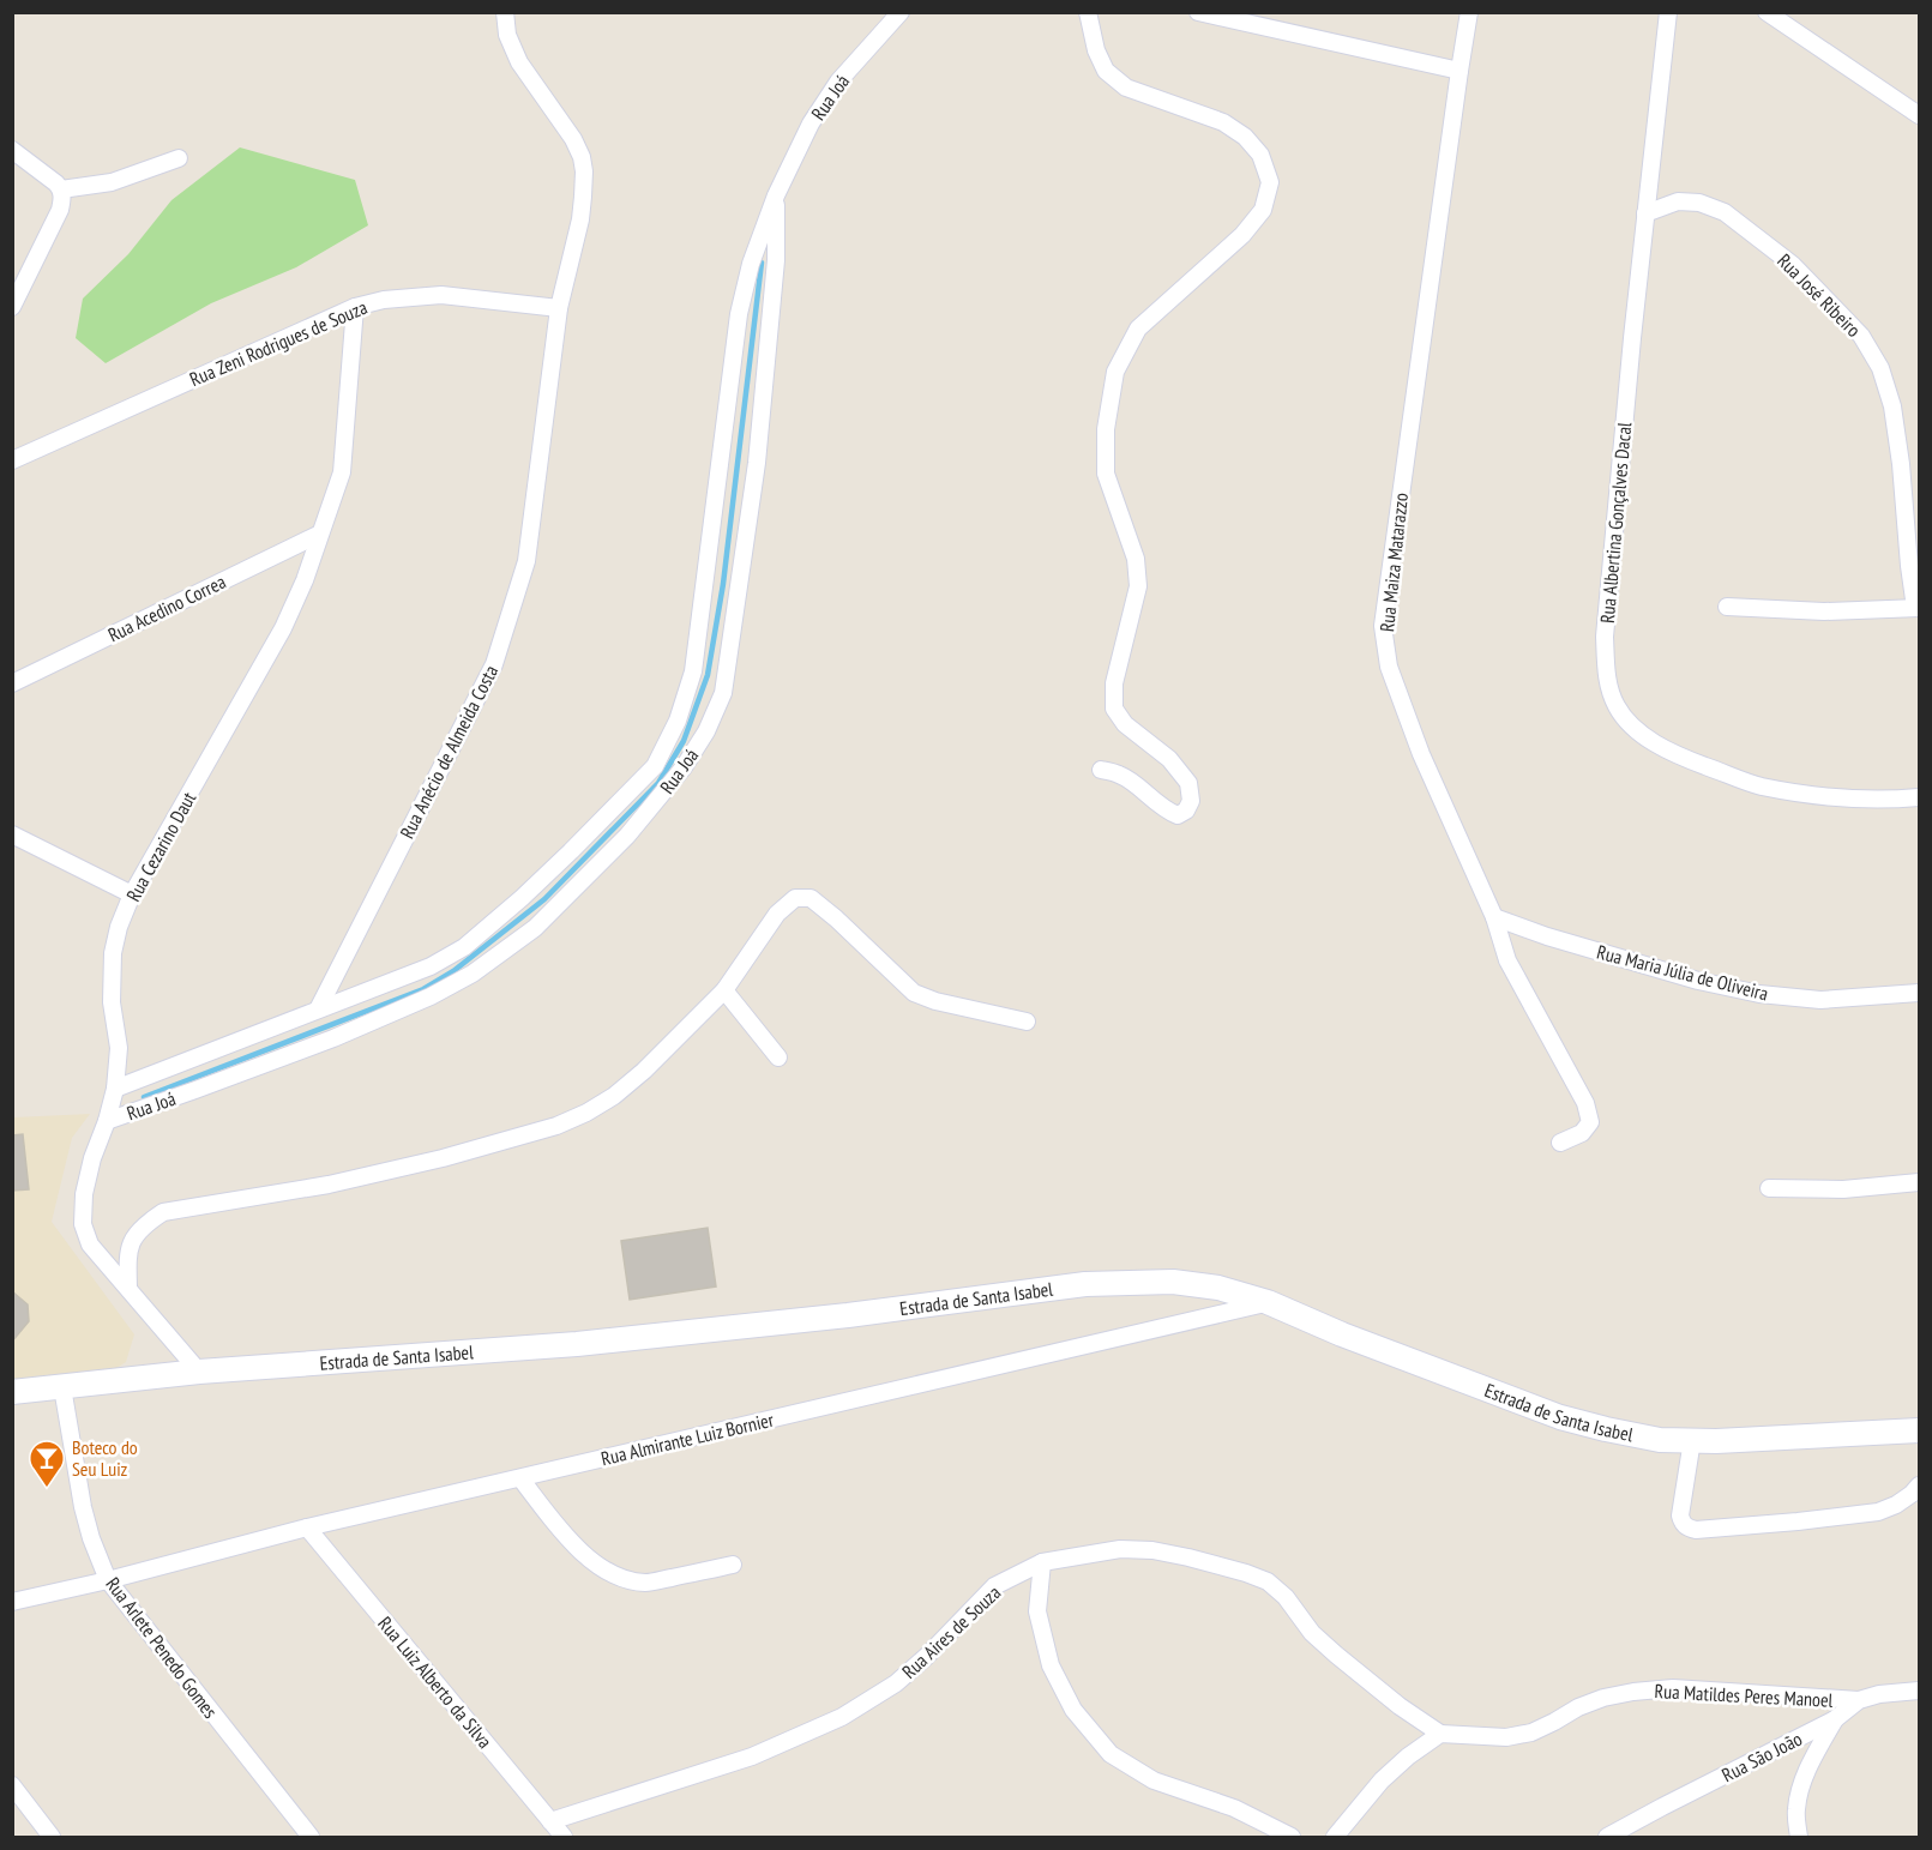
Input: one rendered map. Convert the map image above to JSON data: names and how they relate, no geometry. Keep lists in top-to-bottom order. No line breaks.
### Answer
{"streets":{"main road":["Estrada de Santa Isabel"],"street":["Rua Joá","Rua José Ribeiro","Rua Zeni Rodrigues de Souza","Rua Albertina Gonçalves Dacal","Rua Maiza Matarazzo","Rua Acedino Correa","Rua Anécio de Almeida Costa","Rua Cezarino Daut","Rua Maria Júlia de Oliveira","Rua Almirante Luiz Bornier","Rua Aires de Souza","Rua Arlete Penedo Gomes","Rua Luiz Alberto da Silva","Rua Matildes Peres Manoel","Rua São João"]},"crossings":[["Rua Joá","Rua Anécio de Almeida Costa"],["Rua Joá","Rua Cezarino Daut"],["Rua José Ribeiro","Rua Albertina Gonçalves Dacal"],["Rua Zeni Rodrigues de Souza","Rua Anécio de Almeida Costa"],["Rua Zeni Rodrigues de Souza","Rua Cezarino Daut"],["Rua Maiza Matarazzo","Rua Maria Júlia de Oliveira"],["Rua Acedino Correa","Rua Cezarino Daut"],["Rua Cezarino Daut","Estrada de Santa Isabel"],["Estrada de Santa Isabel","Rua Almirante Luiz Bornier"],["Estrada de Santa Isabel","Rua Arlete Penedo Gomes"],["Rua Almirante Luiz Bornier","Rua Arlete Penedo Gomes"],["Rua Almirante Luiz Bornier","Rua Luiz Alberto da Silva"],["Rua Aires de Souza","Rua Luiz Alberto da Silva"],["Rua Aires de Souza","Rua Matildes Peres Manoel"],["Rua Matildes Peres Manoel","Rua São João"]],"places":{"bar":["Boteco do Seu Luiz"]}}
